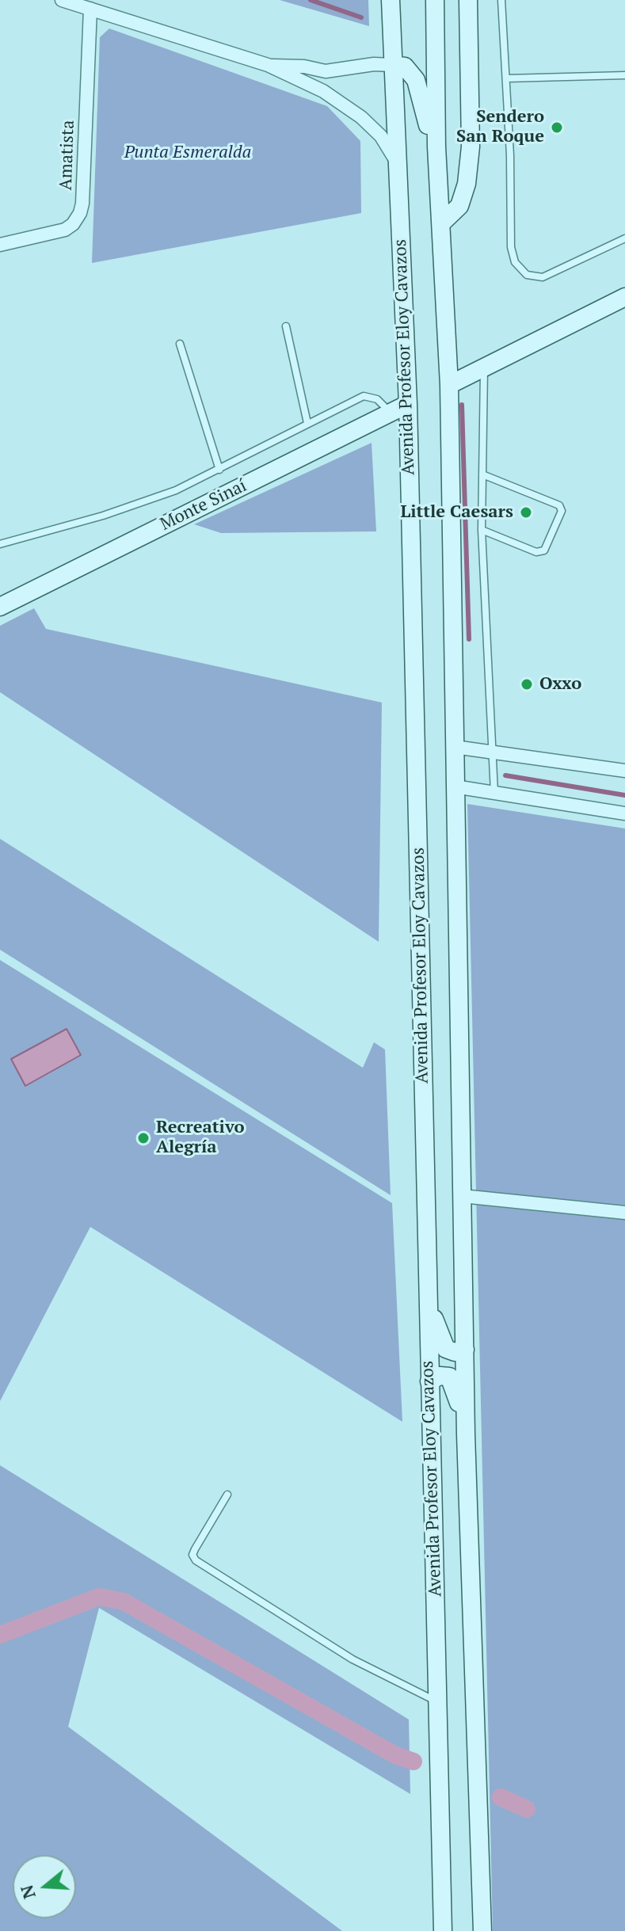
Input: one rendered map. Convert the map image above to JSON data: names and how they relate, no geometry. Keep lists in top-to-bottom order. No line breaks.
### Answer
{"streets":{"main road":["Avenida Profesor Eloy Cavazos","Monte Sinaí"],"street":["Amatista"]},"crossings":[["Avenida Profesor Eloy Cavazos","Monte Sinaí"]],"parks":["Punta Esmeralda"],"places":["Sendero San Roque","Little Caesars","Oxxo","Recreativo Alegría"],"north":"left"}
